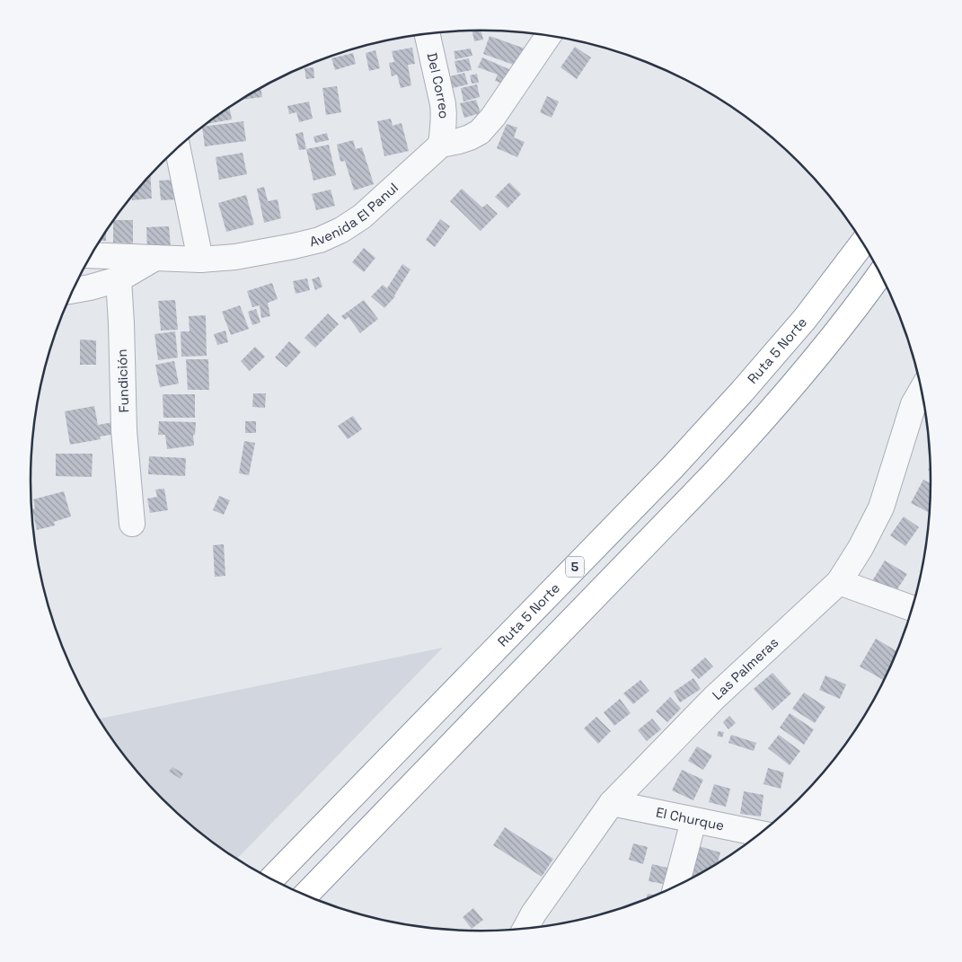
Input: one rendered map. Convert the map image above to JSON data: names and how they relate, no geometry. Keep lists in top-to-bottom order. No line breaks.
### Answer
{"streets":{"highway":["Ruta 5 Norte","5"],"street":["Del Correo","Avenida El Panul","Fundición","Las Palmeras","El Churque"]},"crossings":[["Del Correo","Avenida El Panul"],["Las Palmeras","El Churque"]]}
